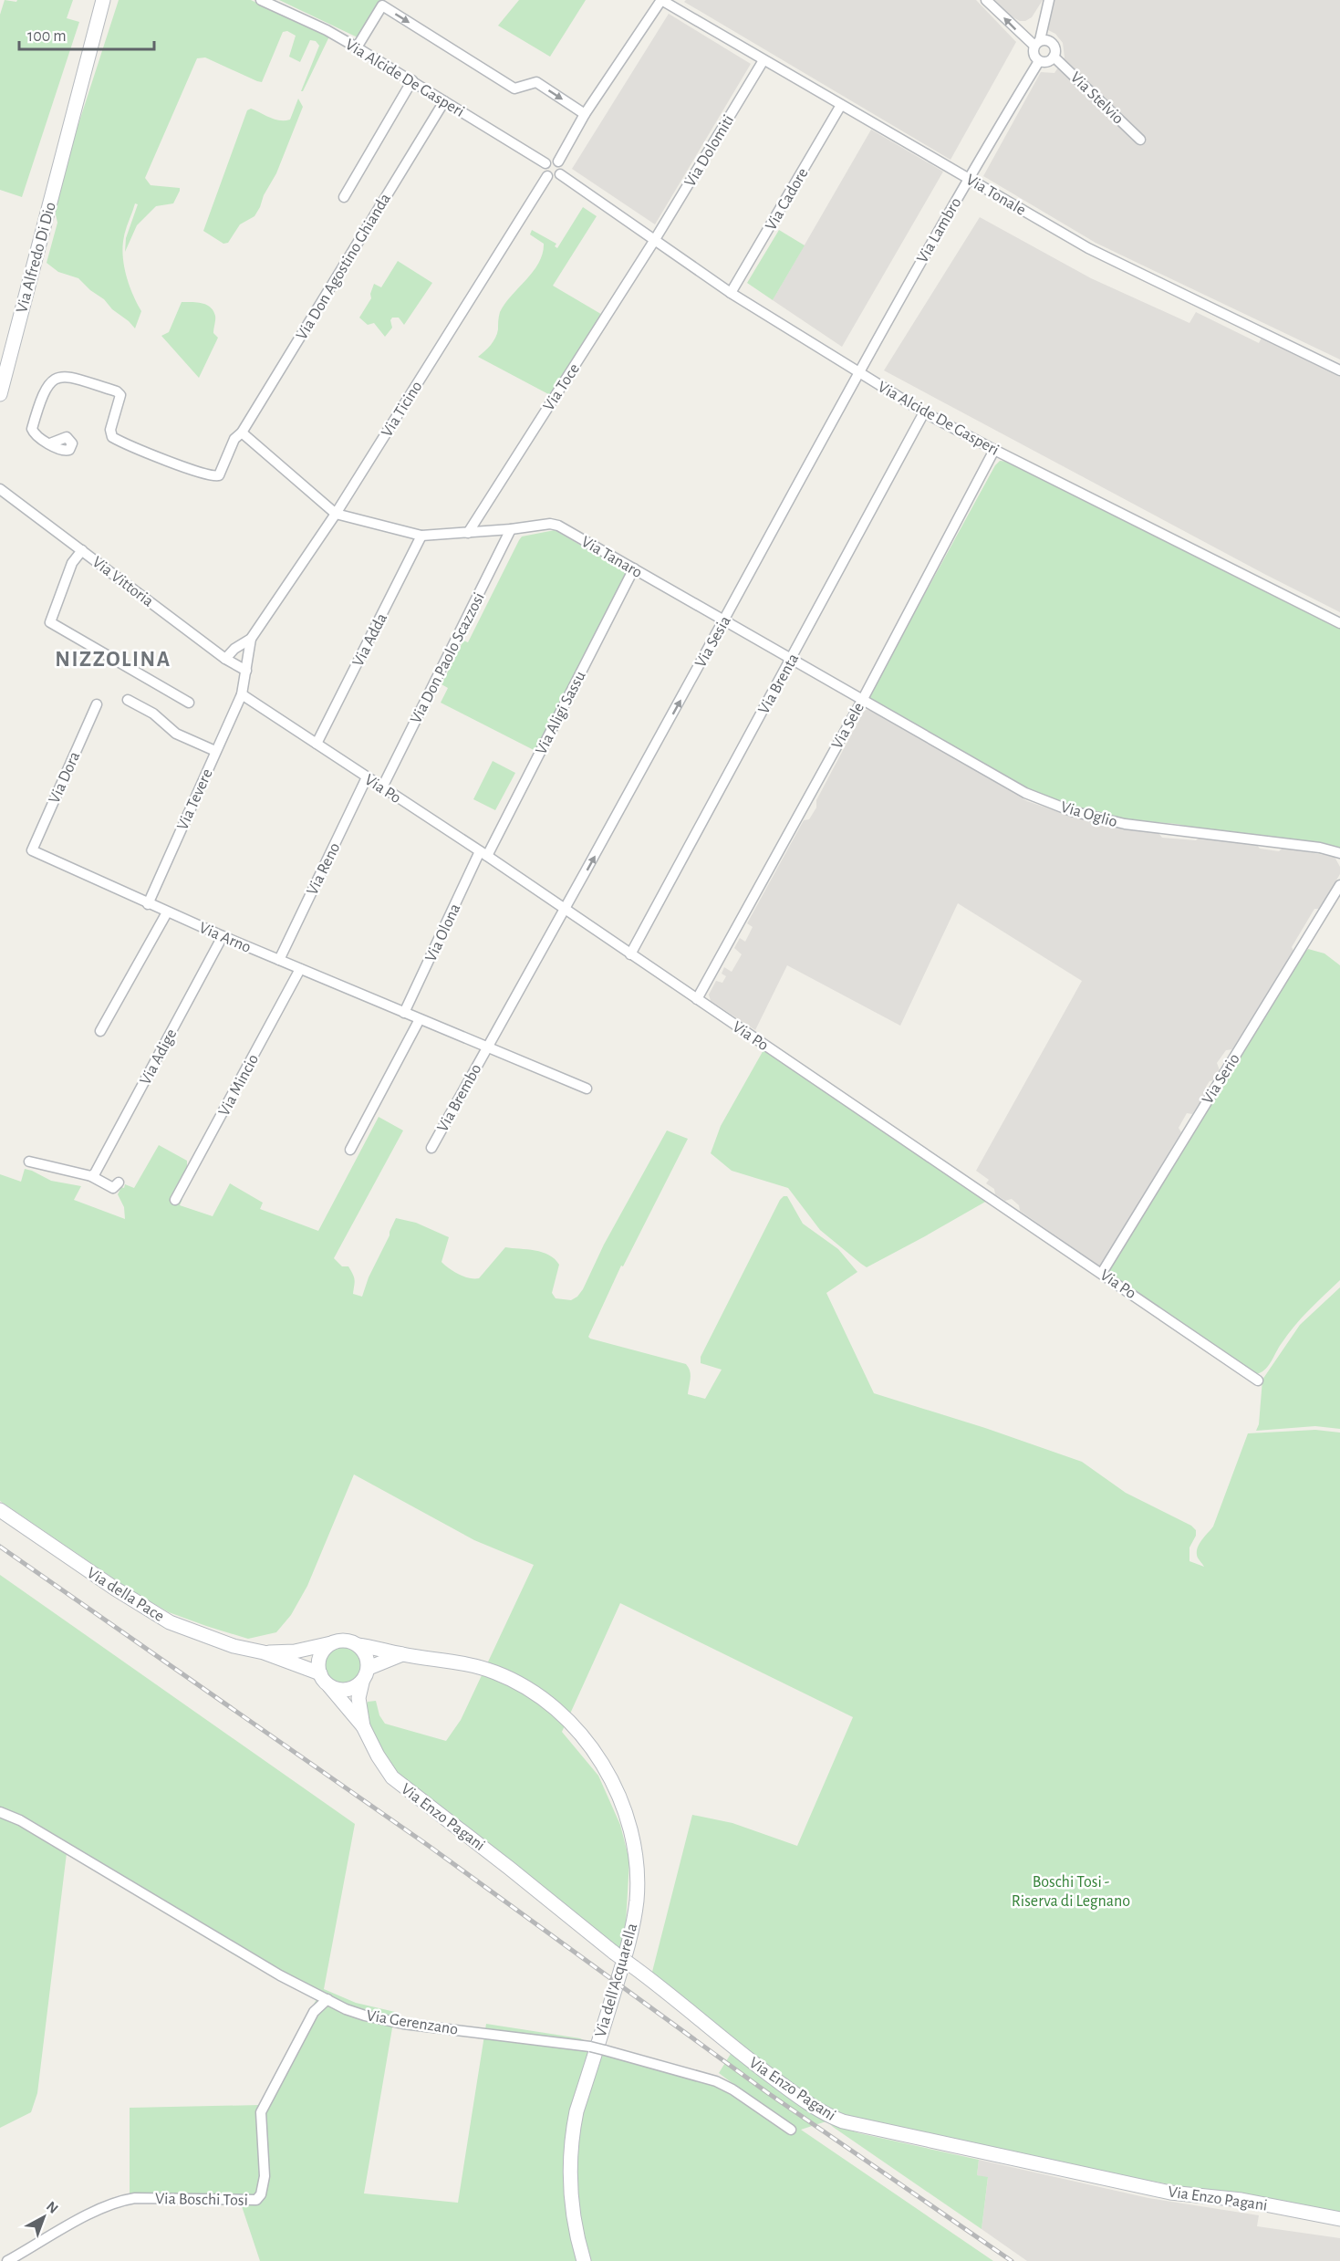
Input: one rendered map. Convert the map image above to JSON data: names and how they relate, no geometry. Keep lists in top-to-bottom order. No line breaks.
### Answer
{"streets":{"main road":["Via Alfredo Di Dio","Via della Pace","Via Enzo Pagani","Via dell'Acquarella"],"street":["Via Alcide De Gasperi","Via Stelvio","Via Dolomiti","Via Tonale","Via Cadore","Via Lambro","Via Don Agostino Ghianda","Via Toce","Via Ticino","Via Tanaro","Via Vittoria","Via Adda","Via Sesia","Via Don Paolo Scazzosi","Via Brenta","Via Aligi Sassu","Via Sele","Via Dora","Via Po","Via Tevere","Via Oglio","Via Reno","Via Olona","Via Arno","Via Adige","Via Serio","Via Mincio","Via Brembo","Via Gerenzano","Via Boschi Tosi"]},"crossings":[["Via Alcide De Gasperi","Via Dolomiti"],["Via Alcide De Gasperi","Via Cadore"],["Via Alcide De Gasperi","Via Lambro"],["Via Alcide De Gasperi","Via Don Agostino Ghianda"],["Via Alcide De Gasperi","Via Toce"],["Via Alcide De Gasperi","Via Ticino"],["Via Alcide De Gasperi","Via Sesia"],["Via Alcide De Gasperi","Via Brenta"],["Via Alcide De Gasperi","Via Sele"],["Via Stelvio","Via Lambro"],["Via Dolomiti","Via Tonale"],["Via Dolomiti","Via Toce"],["Via Tonale","Via Cadore"],["Via Tonale","Via Lambro"],["Via Lambro","Via Sesia"],["Via Toce","Via Tanaro"],["Via Ticino","Via Tanaro"],["Via Ticino","Via Tevere"],["Via Tanaro","Via Adda"],["Via Tanaro","Via Sesia"],["Via Tanaro","Via Don Paolo Scazzosi"],["Via Tanaro","Via Brenta"],["Via Tanaro","Via Aligi Sassu"],["Via Tanaro","Via Sele"],["Via Tanaro","Via Oglio"],["Via Vittoria","Via Tevere"],["Via Adda","Via Po"],["Via Sesia","Via Po"],["Via Sesia","Via Arno"],["Via Sesia","Via Brembo"],["Via Don Paolo Scazzosi","Via Po"],["Via Brenta","Via Po"],["Via Aligi Sassu","Via Po"],["Via Aligi Sassu","Via Olona"],["Via Sele","Via Po"],["Via Sele","Via Oglio"],["Via Dora","Via Arno"],["Via Po","Via Tevere"],["Via Po","Via Reno"],["Via Po","Via Olona"],["Via Po","Via Serio"],["Via Tevere","Via Arno"],["Via Reno","Via Arno"],["Via Olona","Via Arno"],["Via Arno","Via Adige"],["Via Arno","Via Mincio"],["Via Arno","Via Brembo"],["Via della Pace","Via Enzo Pagani"],["Via della Pace","Via dell'Acquarella"],["Via Enzo Pagani","Via dell'Acquarella"],["Via dell'Acquarella","Via Gerenzano"],["Via Gerenzano","Via Boschi Tosi"]],"one_way":["Via Sesia"],"districts":["NIZZOLINA"],"parks":["Boschi Tosi - Riserva di Legnano"],"scale_bar":"100 m","north":"top right"}
